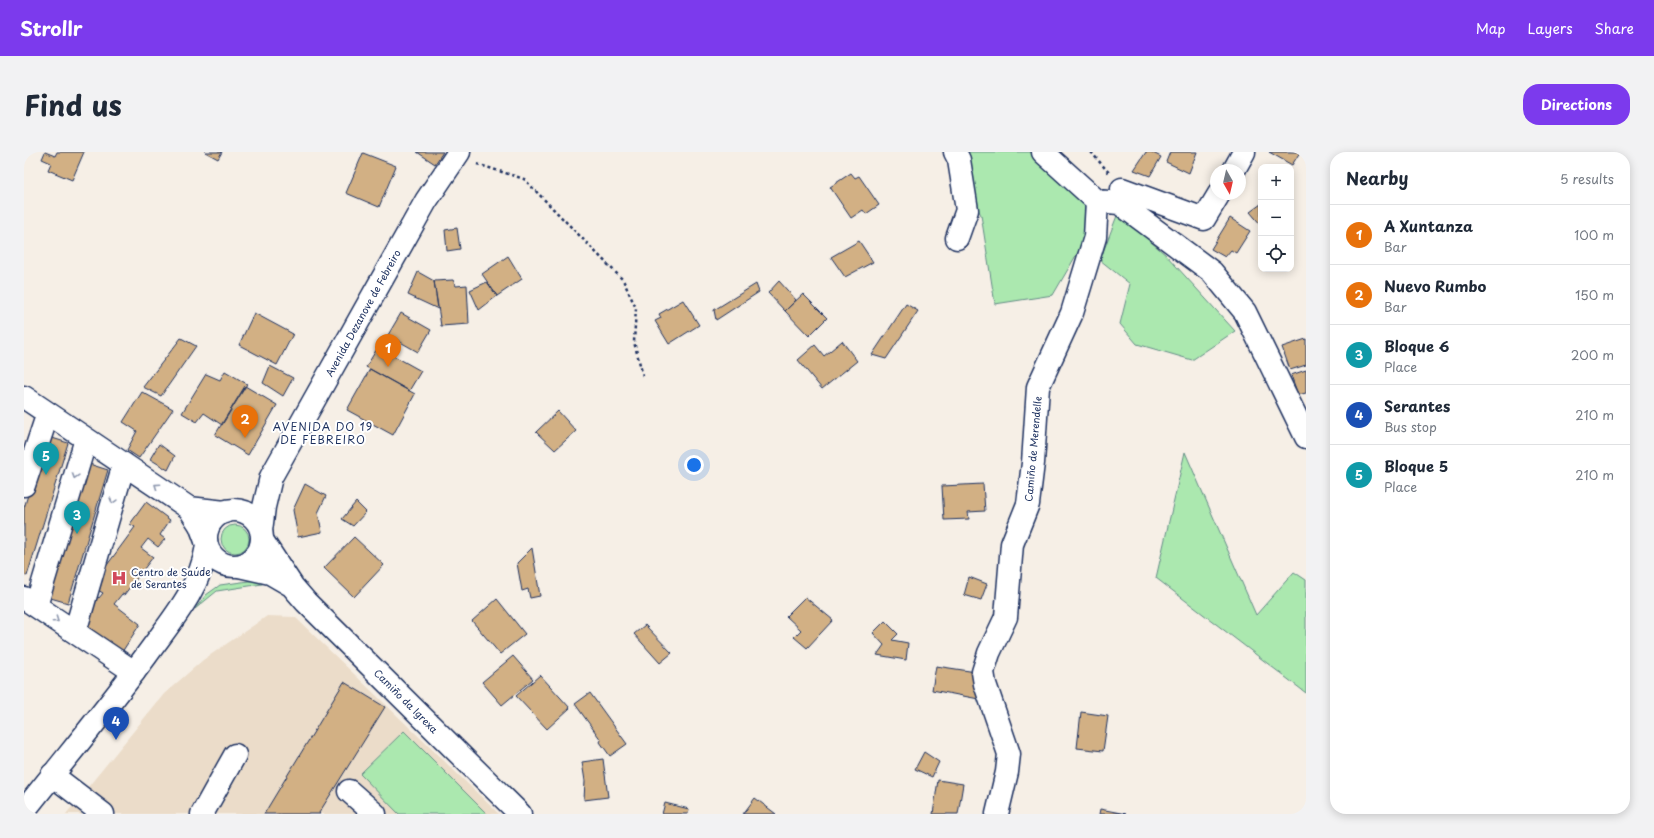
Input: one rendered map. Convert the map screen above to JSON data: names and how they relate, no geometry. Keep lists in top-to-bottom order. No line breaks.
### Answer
{"streets":{"street":["Avenida Dezanove de Febreiro","Camiño de Merendelle","Camiño da Igrexa"]},"districts":["AVENIDA DO 19 DE FEBREIRO"],"places":{"hospital":["Centro de Saúde de Serantes"]},"north":"bottom","page":{"header":"Strollr","nav":["Map","Layers","Share"],"title":"Find us","buttons":"Directions","heading":["Nearby","5 results"],"map_buttons":["+","−"],"list":[{"mark":"1","name":"A Xuntanza","note":"Bar","value":"100 m"},{"mark":"2","name":"Nuevo Rumbo","note":"Bar","value":"150 m"},{"mark":"3","name":"Bloque 6","note":"Place","value":"200 m"},{"mark":"4","name":"Serantes","note":"Bus stop","value":"210 m"},{"mark":"5","name":"Bloque 5","note":"Place","value":"210 m"}],"pins":["1","2","5","3","4"]}}
